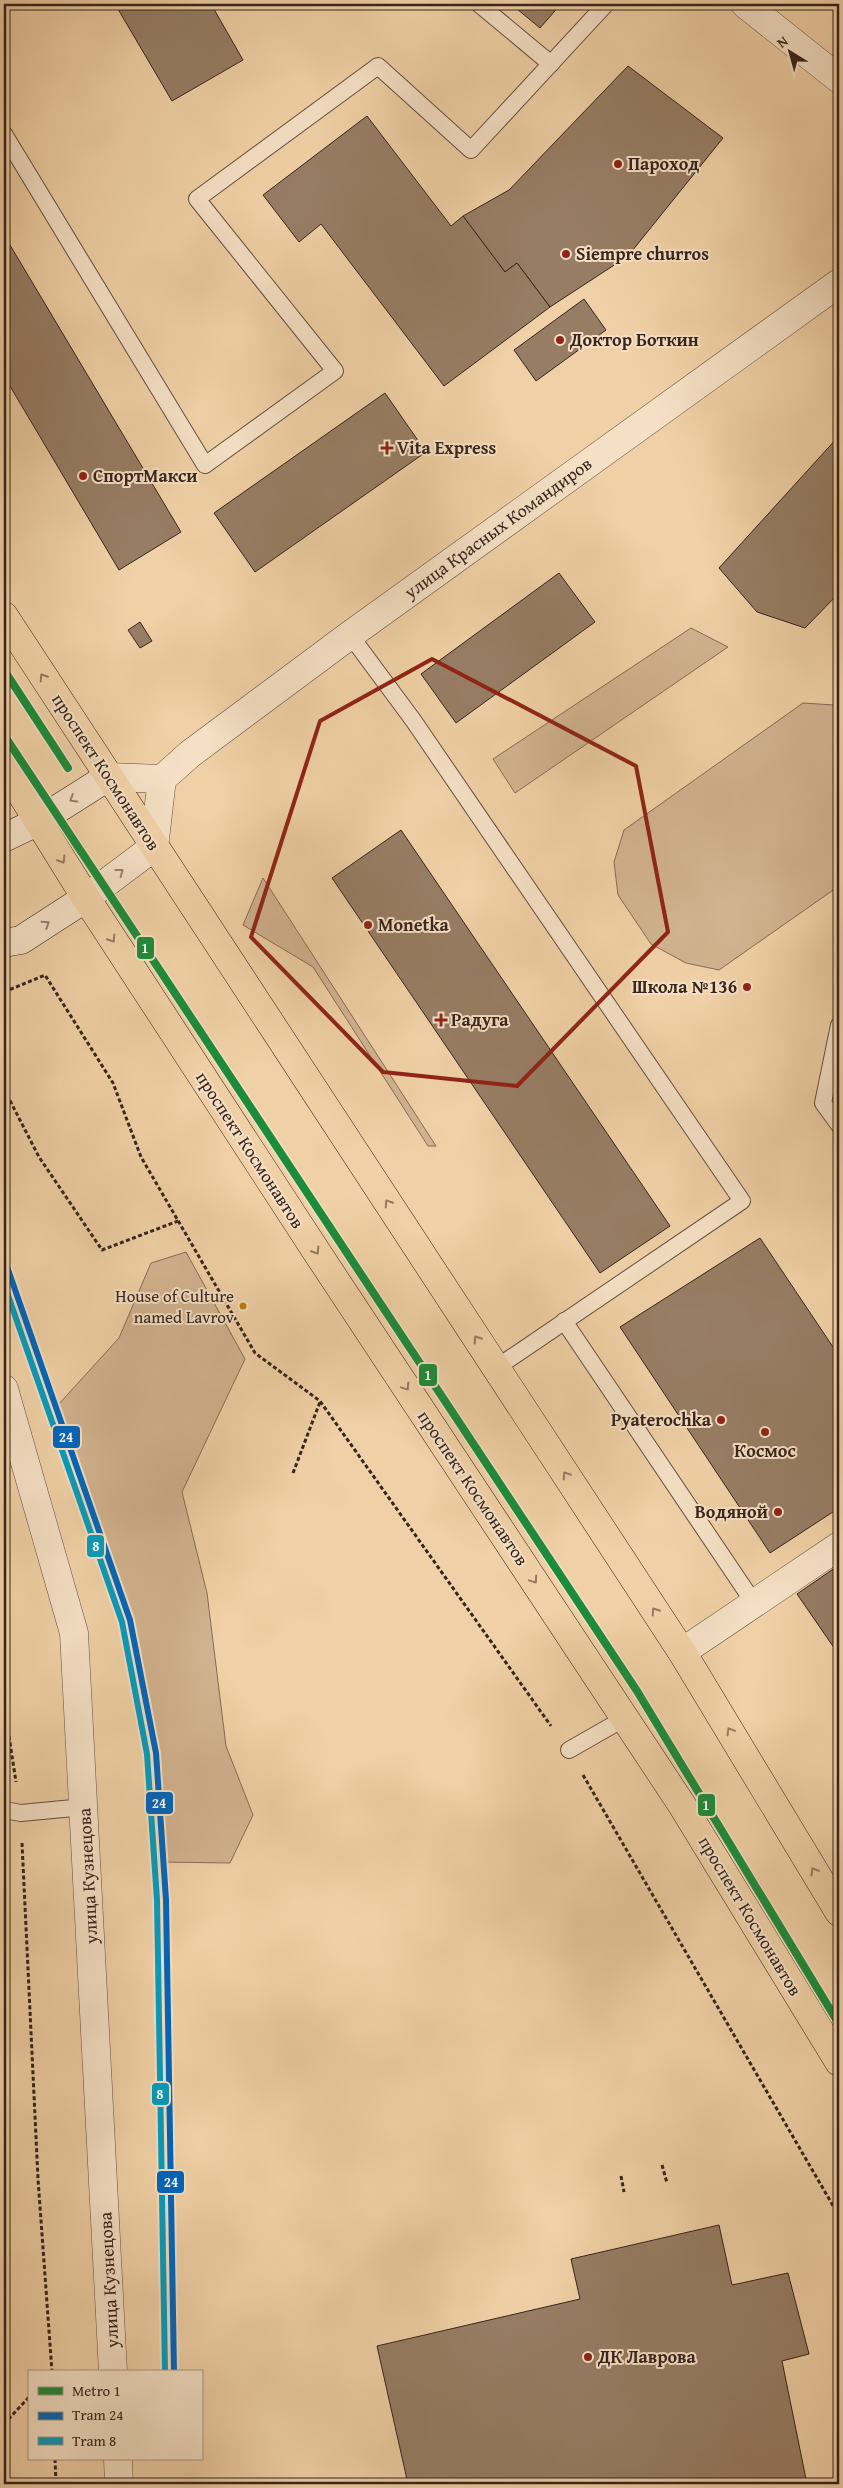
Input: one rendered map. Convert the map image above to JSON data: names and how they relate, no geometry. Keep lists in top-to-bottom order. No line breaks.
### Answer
{"streets":{"main road":["проспект Космонавтов"],"street":["улица Красных Командиров","улица Кузнецова"]},"places":{"other":["Пароход","Siempre churros","Доктор Боткин","СпортМакси","Monetka","Школа №136","House of Culture named Lavrov","Pyaterochka","Космос","Водяной","ДК Лаврова"],"health":["Vita Express","Радуга"]},"lines":["metro line 1","tram line 24","tram line 8"],"legend":["Metro 1","Tram 24","Tram 8"],"north":"top left"}
